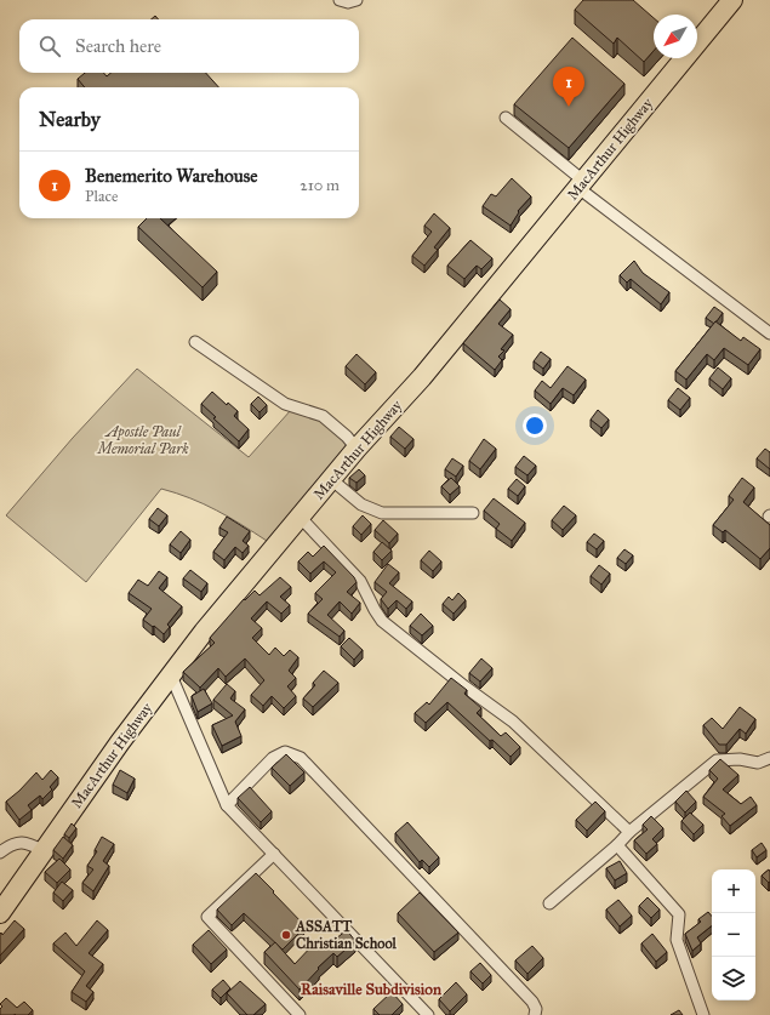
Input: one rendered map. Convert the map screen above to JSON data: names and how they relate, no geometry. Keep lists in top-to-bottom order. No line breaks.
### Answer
{"streets":{"highway":["MacArthur Highway"]},"districts":["Raisaville Subdivision"],"parks":["Apostle Paul Memorial Park"],"places":["ASSATT Christian School"],"north":"bottom left","page":{"search":"Search here","pins":"1","heading":"Nearby","list":[{"mark":"1","name":"Benemerito Warehouse","note":"Place","value":"210 m"}],"map_buttons":["+","−"]}}
